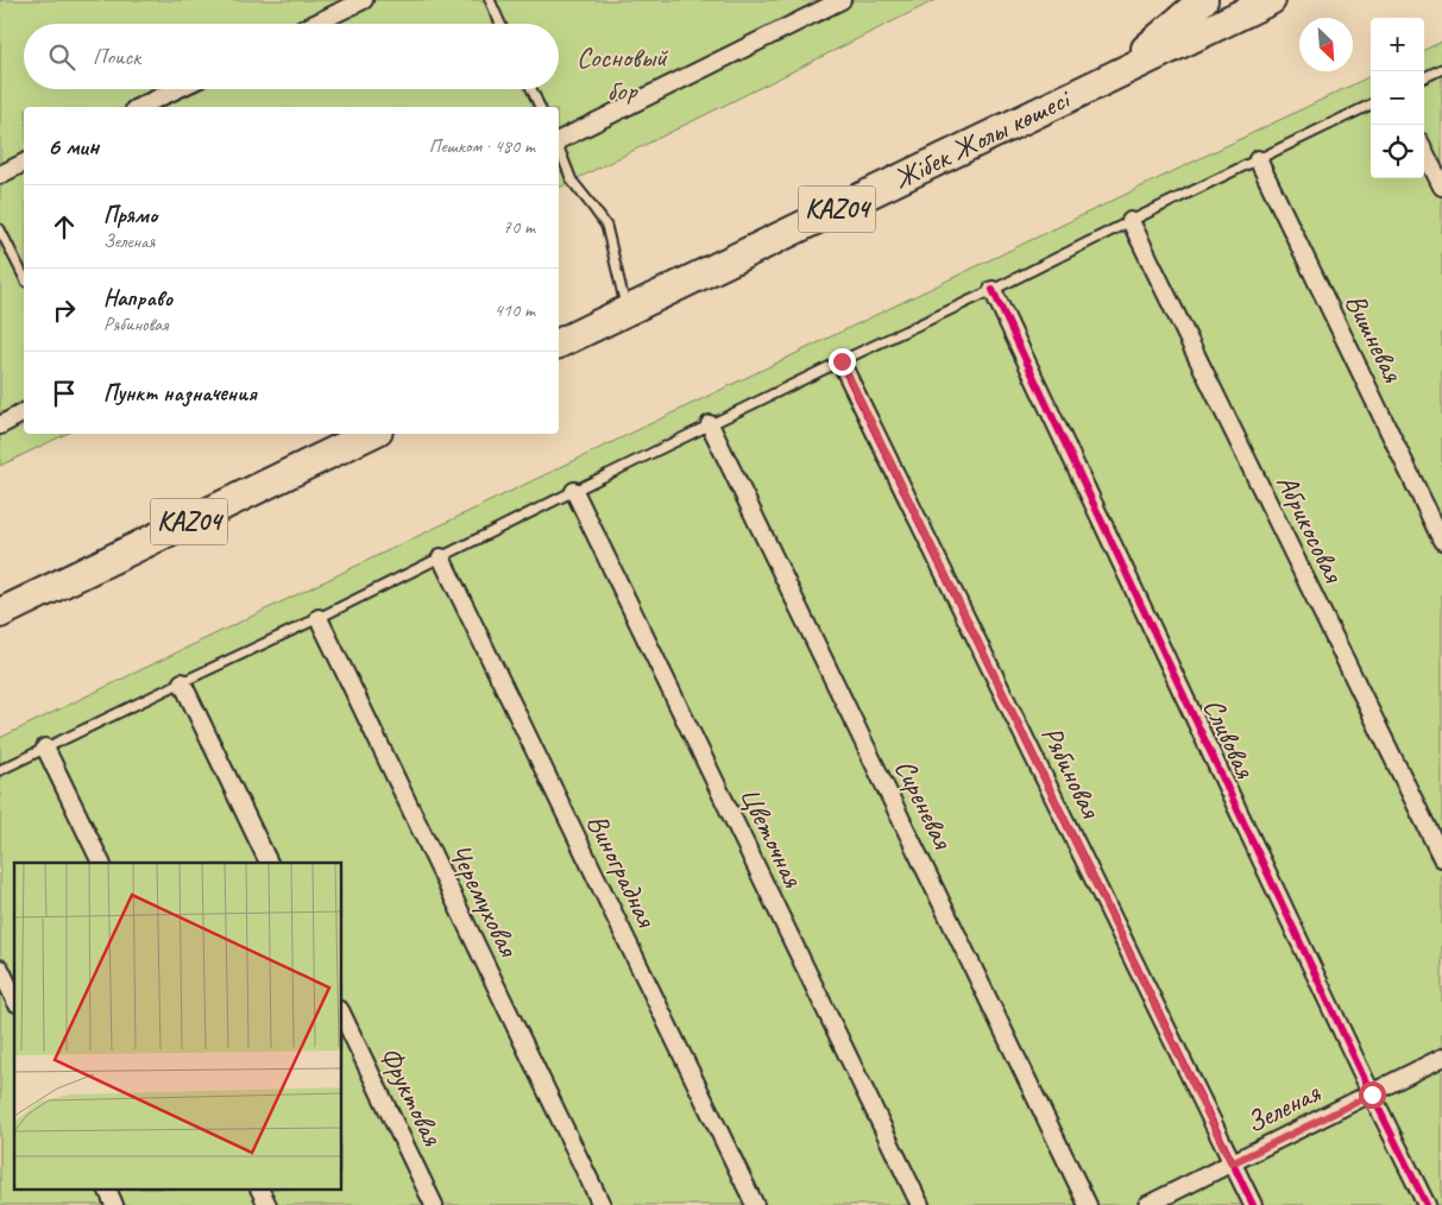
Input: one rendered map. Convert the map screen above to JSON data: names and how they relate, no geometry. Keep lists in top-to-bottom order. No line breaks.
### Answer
{"streets":{"highway":["Жібек Жолы көшесі","KАZ04"],"street":["Вишневая","Абрикосовая","Сливовая","Рябиновая","Сиреневая","Цветочная","Виноградная","Черемуховая","Фруктовая","Зеленая"]},"crossings":[["Жібек Жолы көшесі","KАZ04"],["Сливовая","Зеленая"],["Рябиновая","Зеленая"]],"parks":["Сосновый бор"],"north":"bottom right","page":{"map_buttons":["+","−"],"search":"Поиск","heading":["6 мин","Пешком · 480 m"],"list":[["Прямо","Зеленая","70 m"],["Направо","Рябиновая","410 m"],"Пункт назначения"]}}
